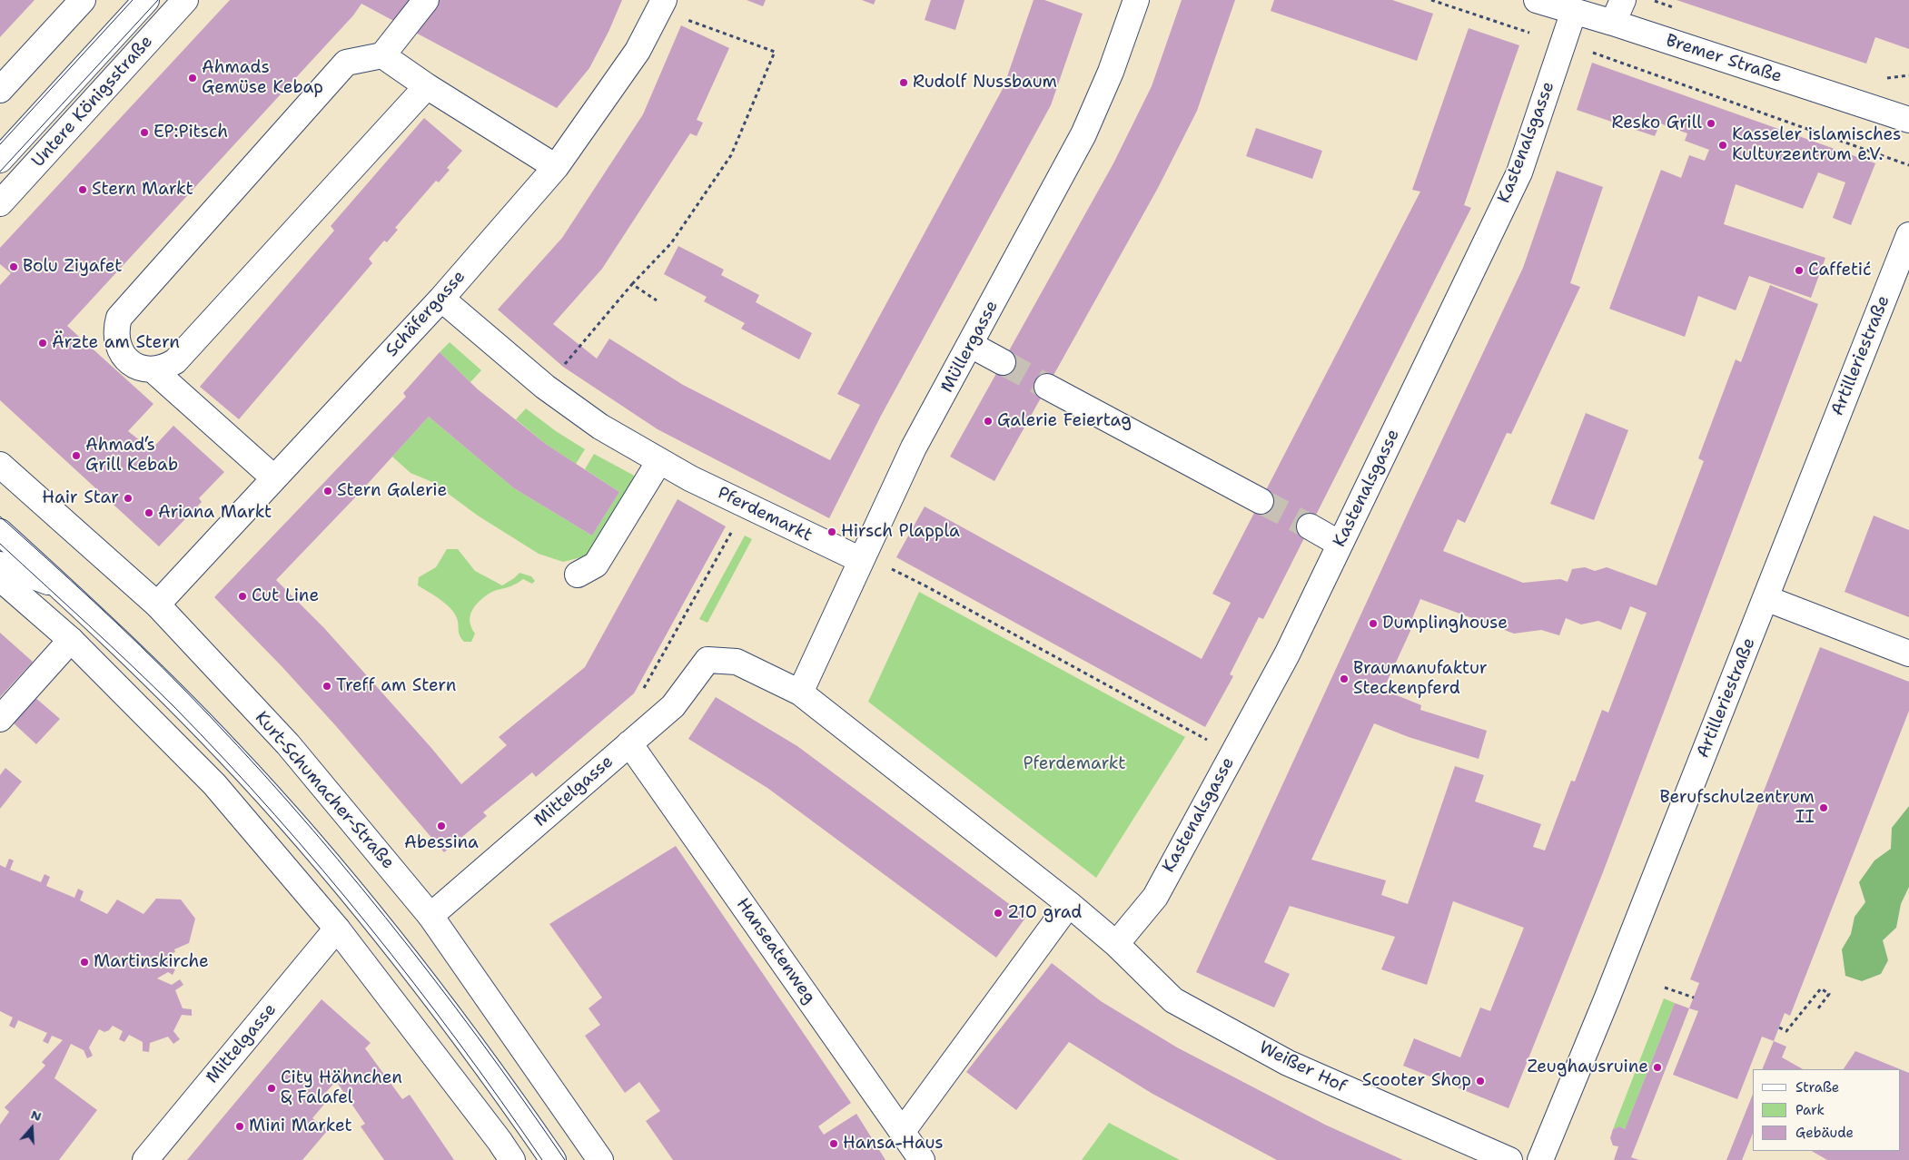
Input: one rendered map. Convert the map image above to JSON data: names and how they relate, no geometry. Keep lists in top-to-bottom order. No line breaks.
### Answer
{"streets":{"street":["Bremer Straße","Untere Königsstraße","Kastenalsgasse","Schäfergasse","Müllergasse","Artilleriestraße","Pferdemarkt","Kurt-Schumacher-Straße","Mittelgasse","Hanseatenweg","Weißer Hof"]},"crossings":[["Bremer Straße","Kastenalsgasse"],["Kastenalsgasse","Weißer Hof"],["Schäfergasse","Pferdemarkt"],["Schäfergasse","Kurt-Schumacher-Straße"],["Müllergasse","Pferdemarkt"],["Müllergasse","Mittelgasse"],["Kurt-Schumacher-Straße","Mittelgasse"],["Mittelgasse","Hanseatenweg"]],"parks":["Pferdemarkt"],"places":["Ahmads Gemüse Kebap","Rudolf Nussbaum","Resko Grill","EP:Pitsch","Kasseler islamisches Kulturzentrum e.V.","Stern Markt","Bolu Ziyafet","Caffetić","Ärzte am Stern","Galerie Feiertag","Ahmad‘s Grill Kebab","Stern Galerie","Hair Star","Ariana Markt","Hirsch Plappla","Cut Line","Dumplinghouse","Braumanufaktur Steckenpferd","Treff am Stern","Berufschulzentrum II","Abessina","210 grad","Martinskirche","Zeughausruine","Scooter Shop","City Hähnchen & Falafel","Mini Market","Hansa-Haus"],"legend":["Straße","Park","Gebäude"],"north":"top"}
